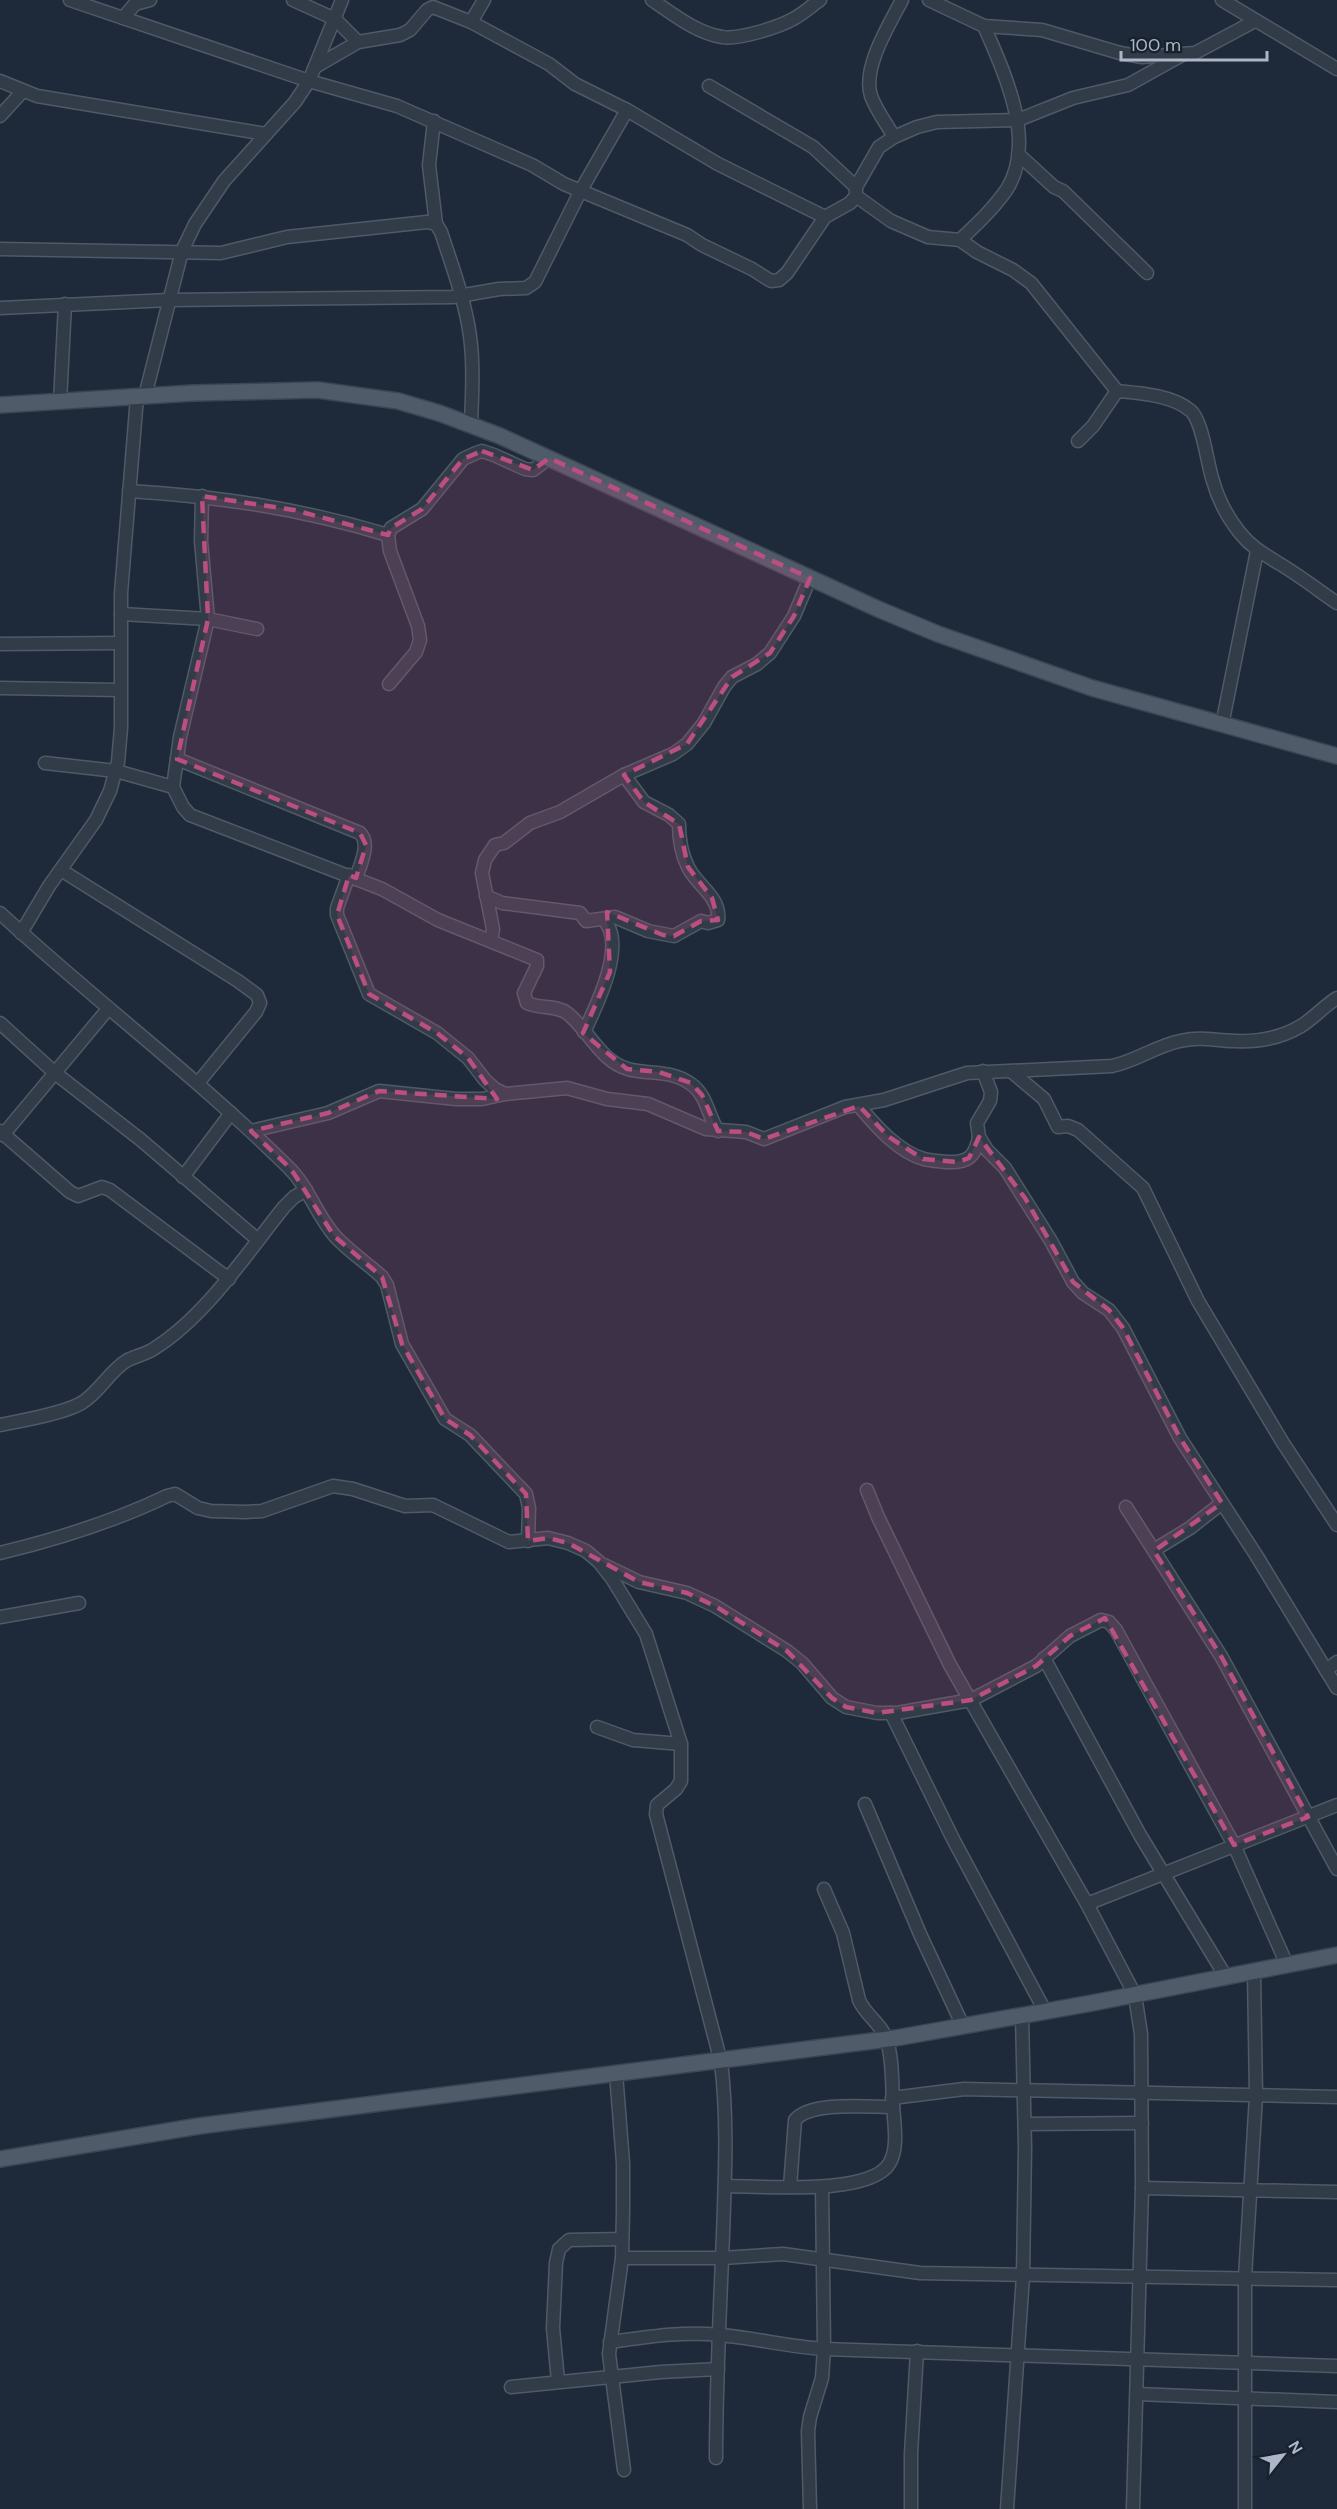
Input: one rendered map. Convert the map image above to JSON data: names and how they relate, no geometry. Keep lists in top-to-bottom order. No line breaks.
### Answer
{"scale_bar":"100 m","north":"top right"}
